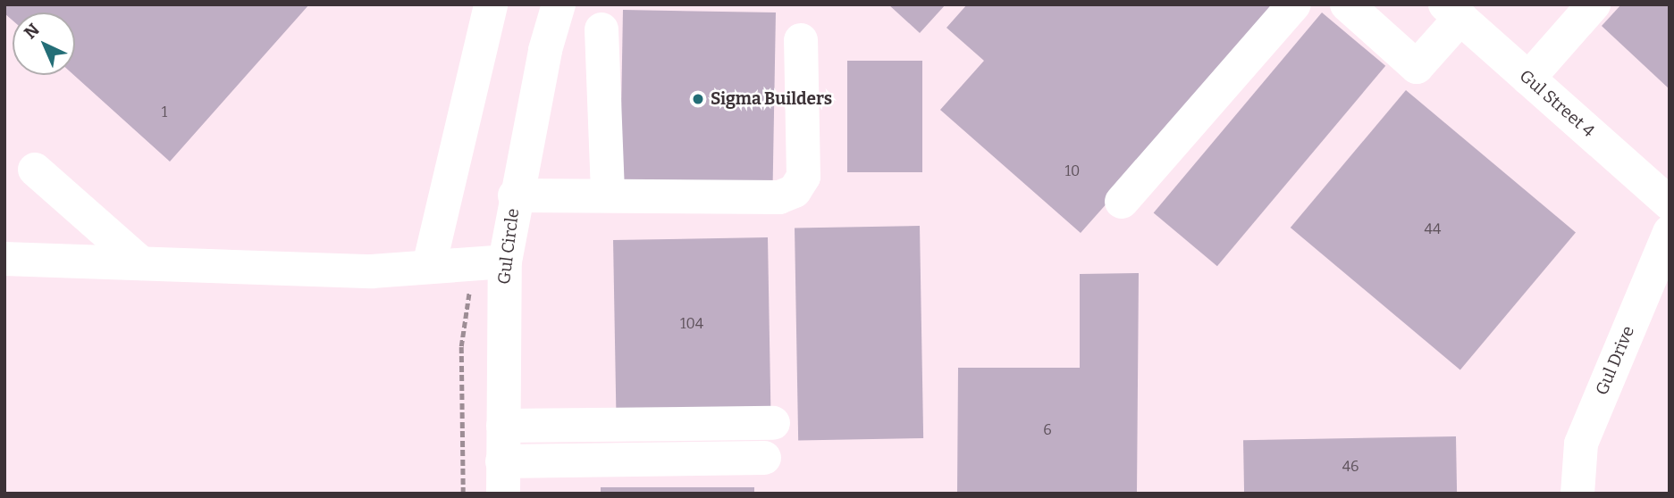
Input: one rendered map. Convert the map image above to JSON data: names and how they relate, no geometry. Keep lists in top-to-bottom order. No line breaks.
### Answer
{"streets":{"street":["Gul Street 4","Gul Circle","Gul Drive"]},"places":["Sigma Builders"],"house_numbers":["1","10","44","104","6","46"],"north":"top left"}
